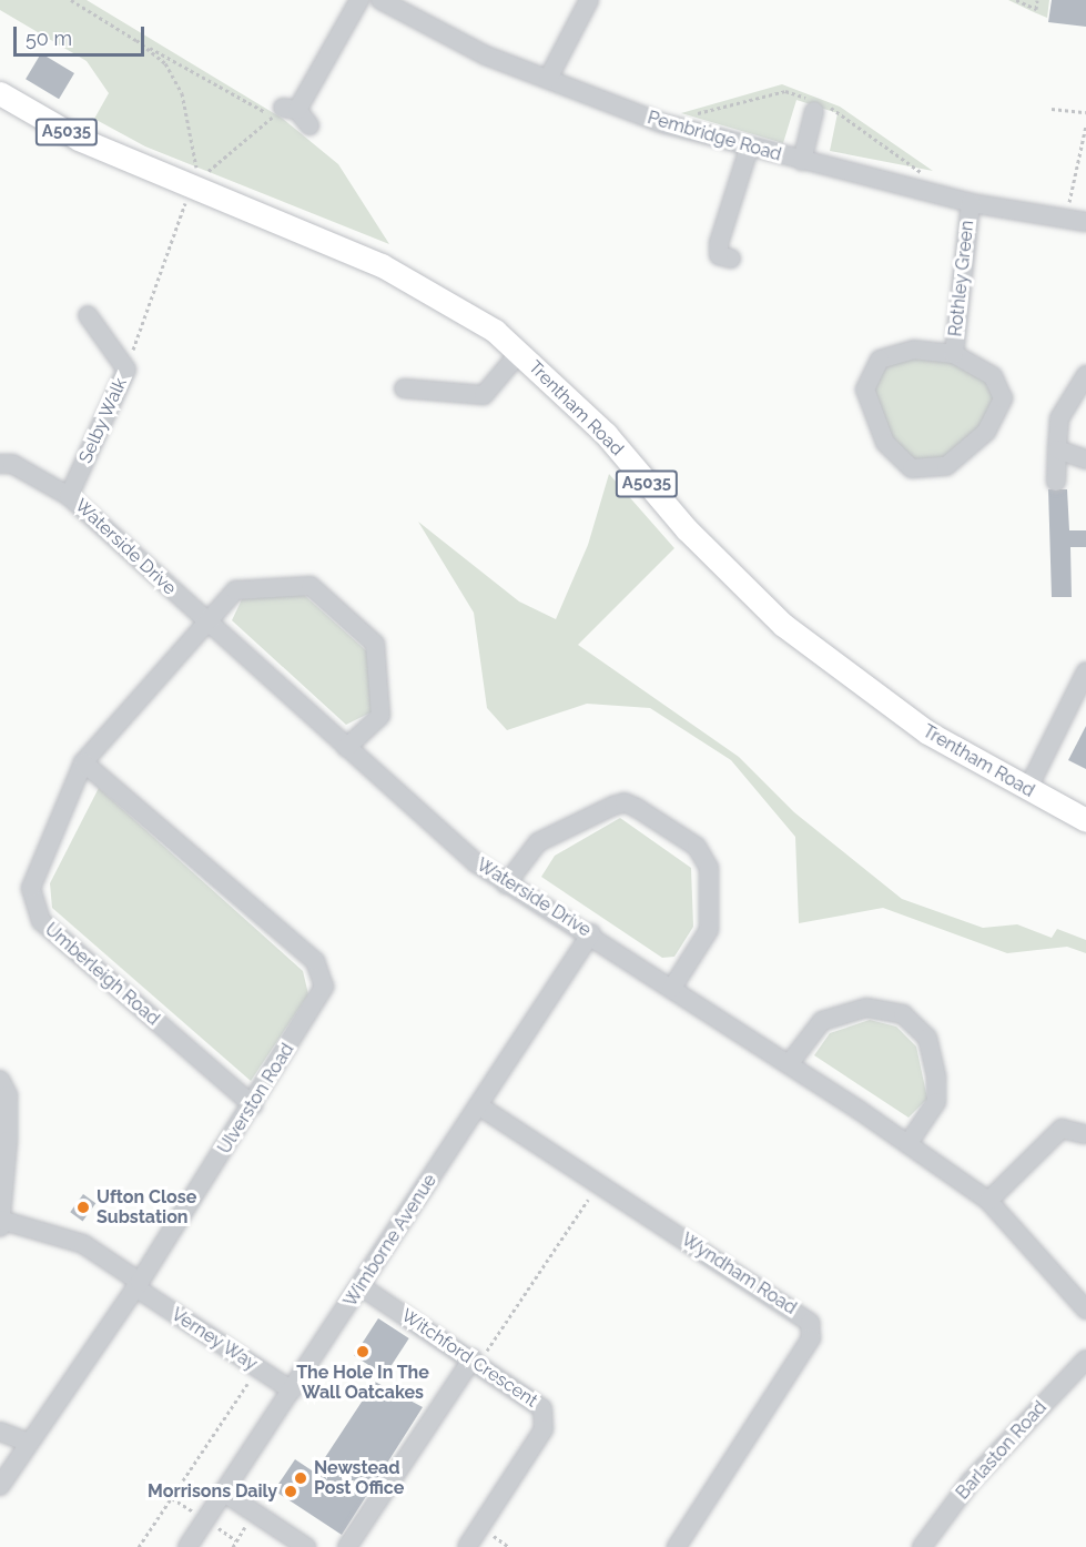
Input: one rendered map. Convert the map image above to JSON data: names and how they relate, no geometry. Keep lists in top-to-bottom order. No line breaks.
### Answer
{"streets":{"main road":["A5035","Trentham Road"],"street":["Pembridge Road","Rothley Green","Selby Walk","Waterside Drive","Umberleigh Road","Ulverston Road","Wimborne Avenue","Wyndham Road","Verney Way","Witchford Crescent","Barlaston Road"]},"crossings":[["Pembridge Road","Rothley Green"],["Selby Walk","Waterside Drive"],["Waterside Drive","Umberleigh Road"],["Waterside Drive","Wimborne Avenue"],["Umberleigh Road","Ulverston Road"],["Ulverston Road","Verney Way"],["Wimborne Avenue","Wyndham Road"],["Wimborne Avenue","Verney Way"],["Wimborne Avenue","Witchford Crescent"]],"places":["Ufton Close Substation","The Hole In The Wall Oatcakes","Newstead Post Office","Morrisons Daily"],"scale_bar":"50 m"}
